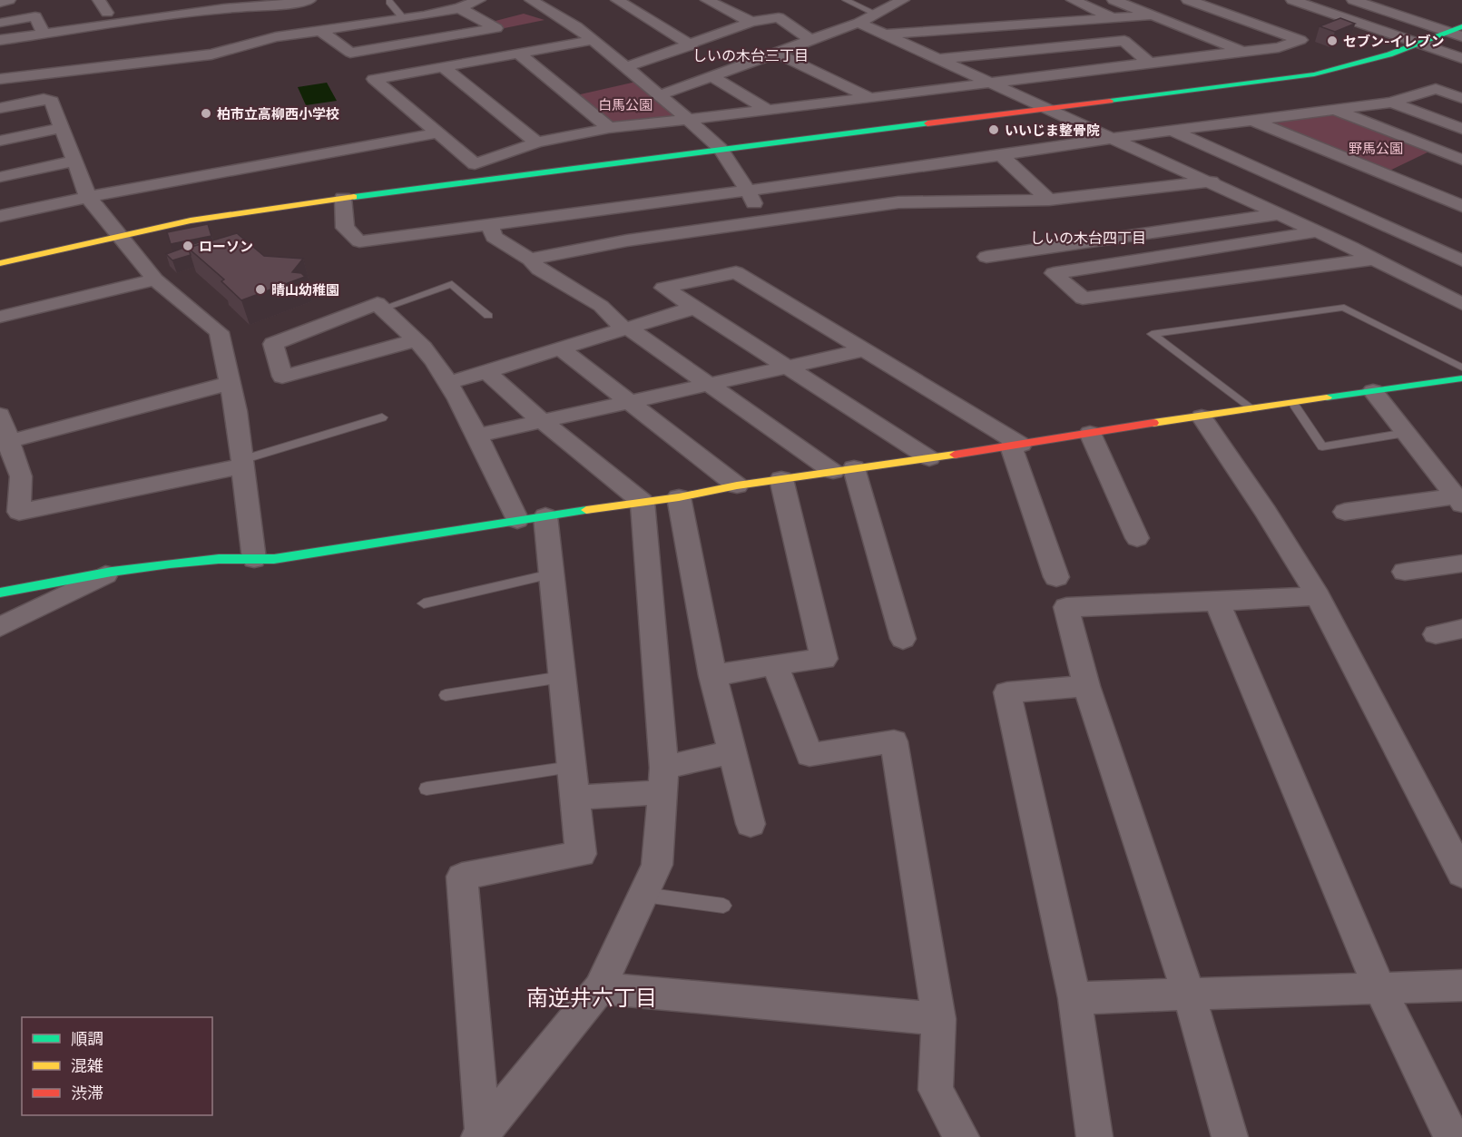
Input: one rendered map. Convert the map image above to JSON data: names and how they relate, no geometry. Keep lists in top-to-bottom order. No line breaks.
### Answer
{"districts":["しいの木台三丁目","しいの木台四丁目","南逆井六丁目"],"parks":["白馬公園","野馬公園"],"places":["セブン-イレブン","柏市立高柳西小学校","いいじま整骨院","ローソン","晴山幼稚園"],"legend":["順調","混雑","渋滞"]}
